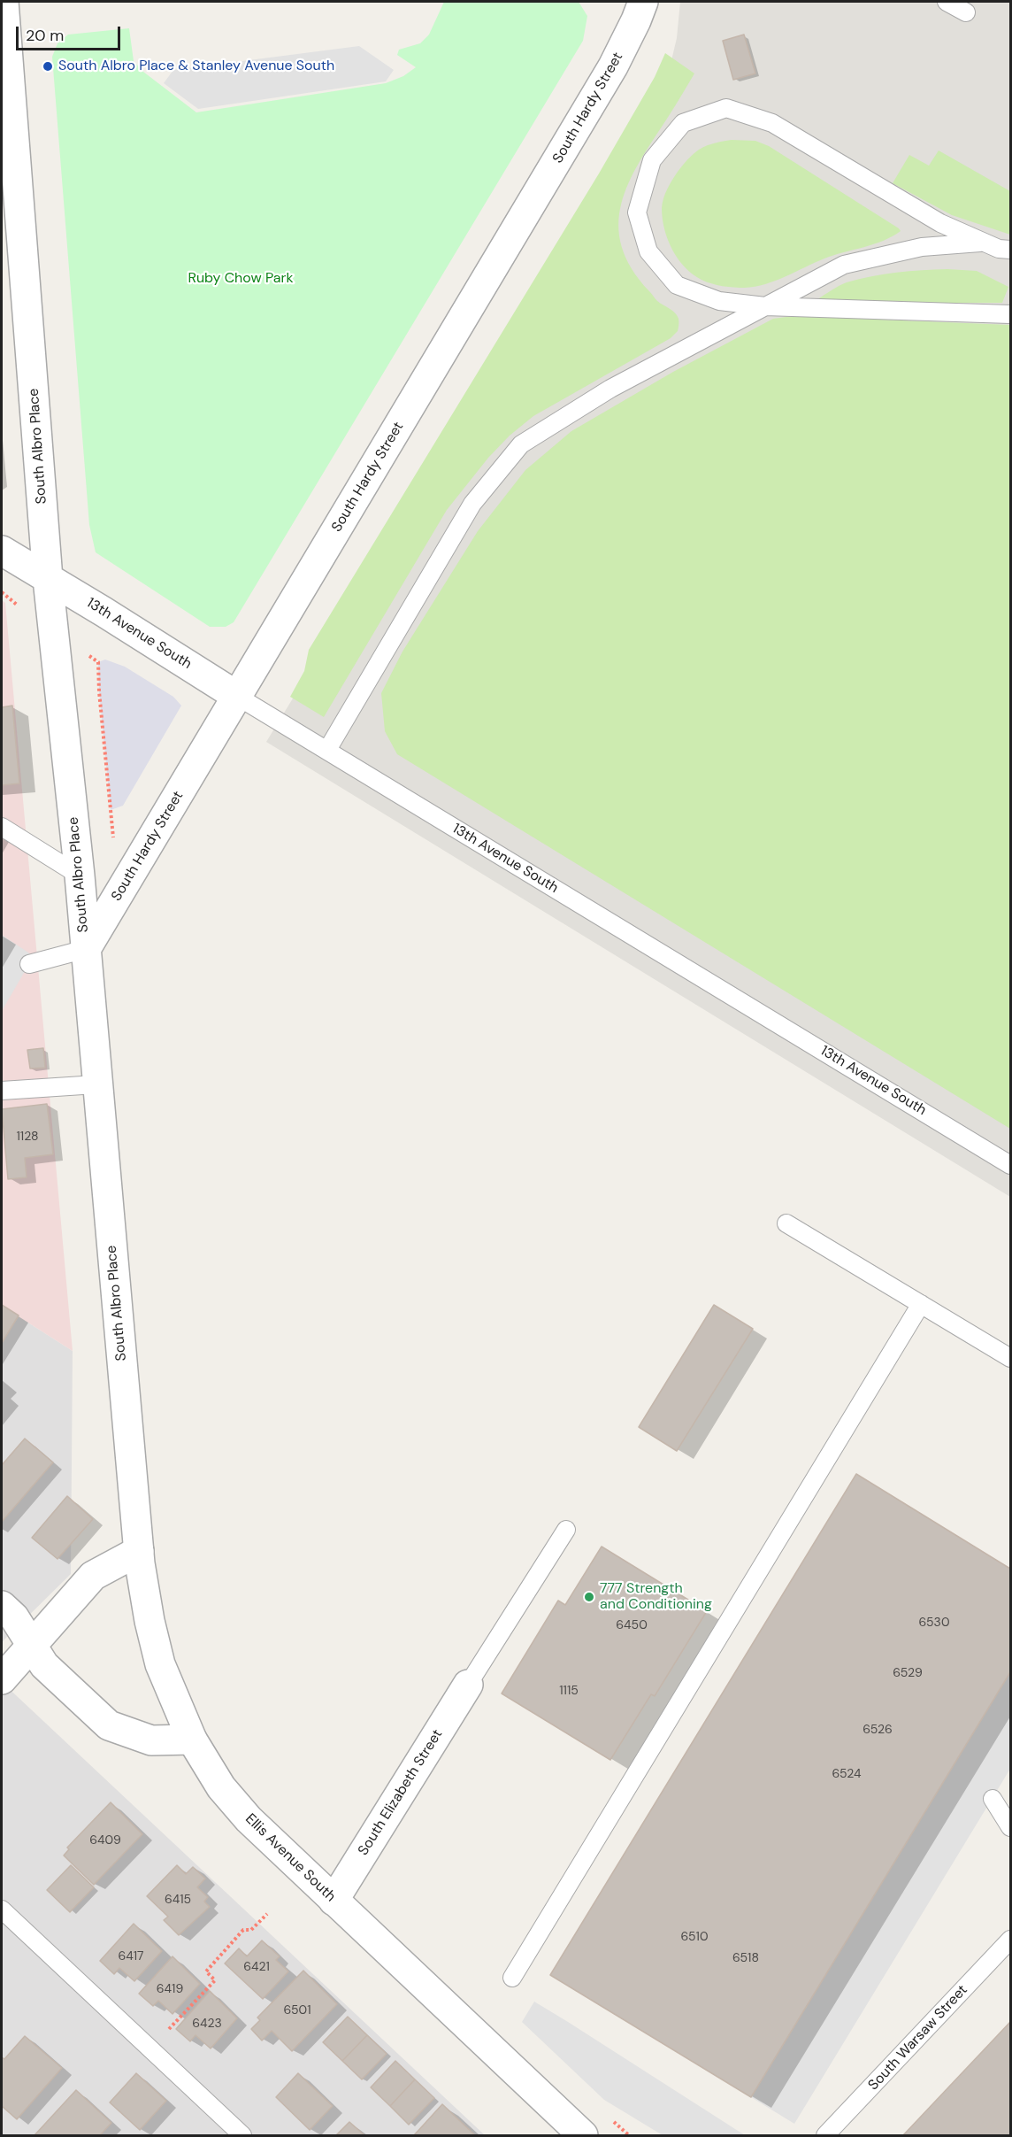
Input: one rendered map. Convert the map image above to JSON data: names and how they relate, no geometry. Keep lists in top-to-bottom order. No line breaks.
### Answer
{"streets":{"street":["South Hardy Street","South Albro Place","13th Avenue South","South Elizabeth Street","Ellis Avenue South"],"lane":["South Warsaw Street"]},"crossings":[["South Hardy Street","South Albro Place"],["South Hardy Street","13th Avenue South"],["South Albro Place","13th Avenue South"],["South Albro Place","Ellis Avenue South"],["South Elizabeth Street","Ellis Avenue South"]],"parks":["Ruby Chow Park"],"places":["South Albro Place & Stanley Avenue South","777 Strength and Conditioning"],"house_numbers":["1128","6530","6450","6529","1115","6526","6524","6409","6415","6510","6417","6518","6421","6419","6501","6423"],"scale_bar":"20 m"}
